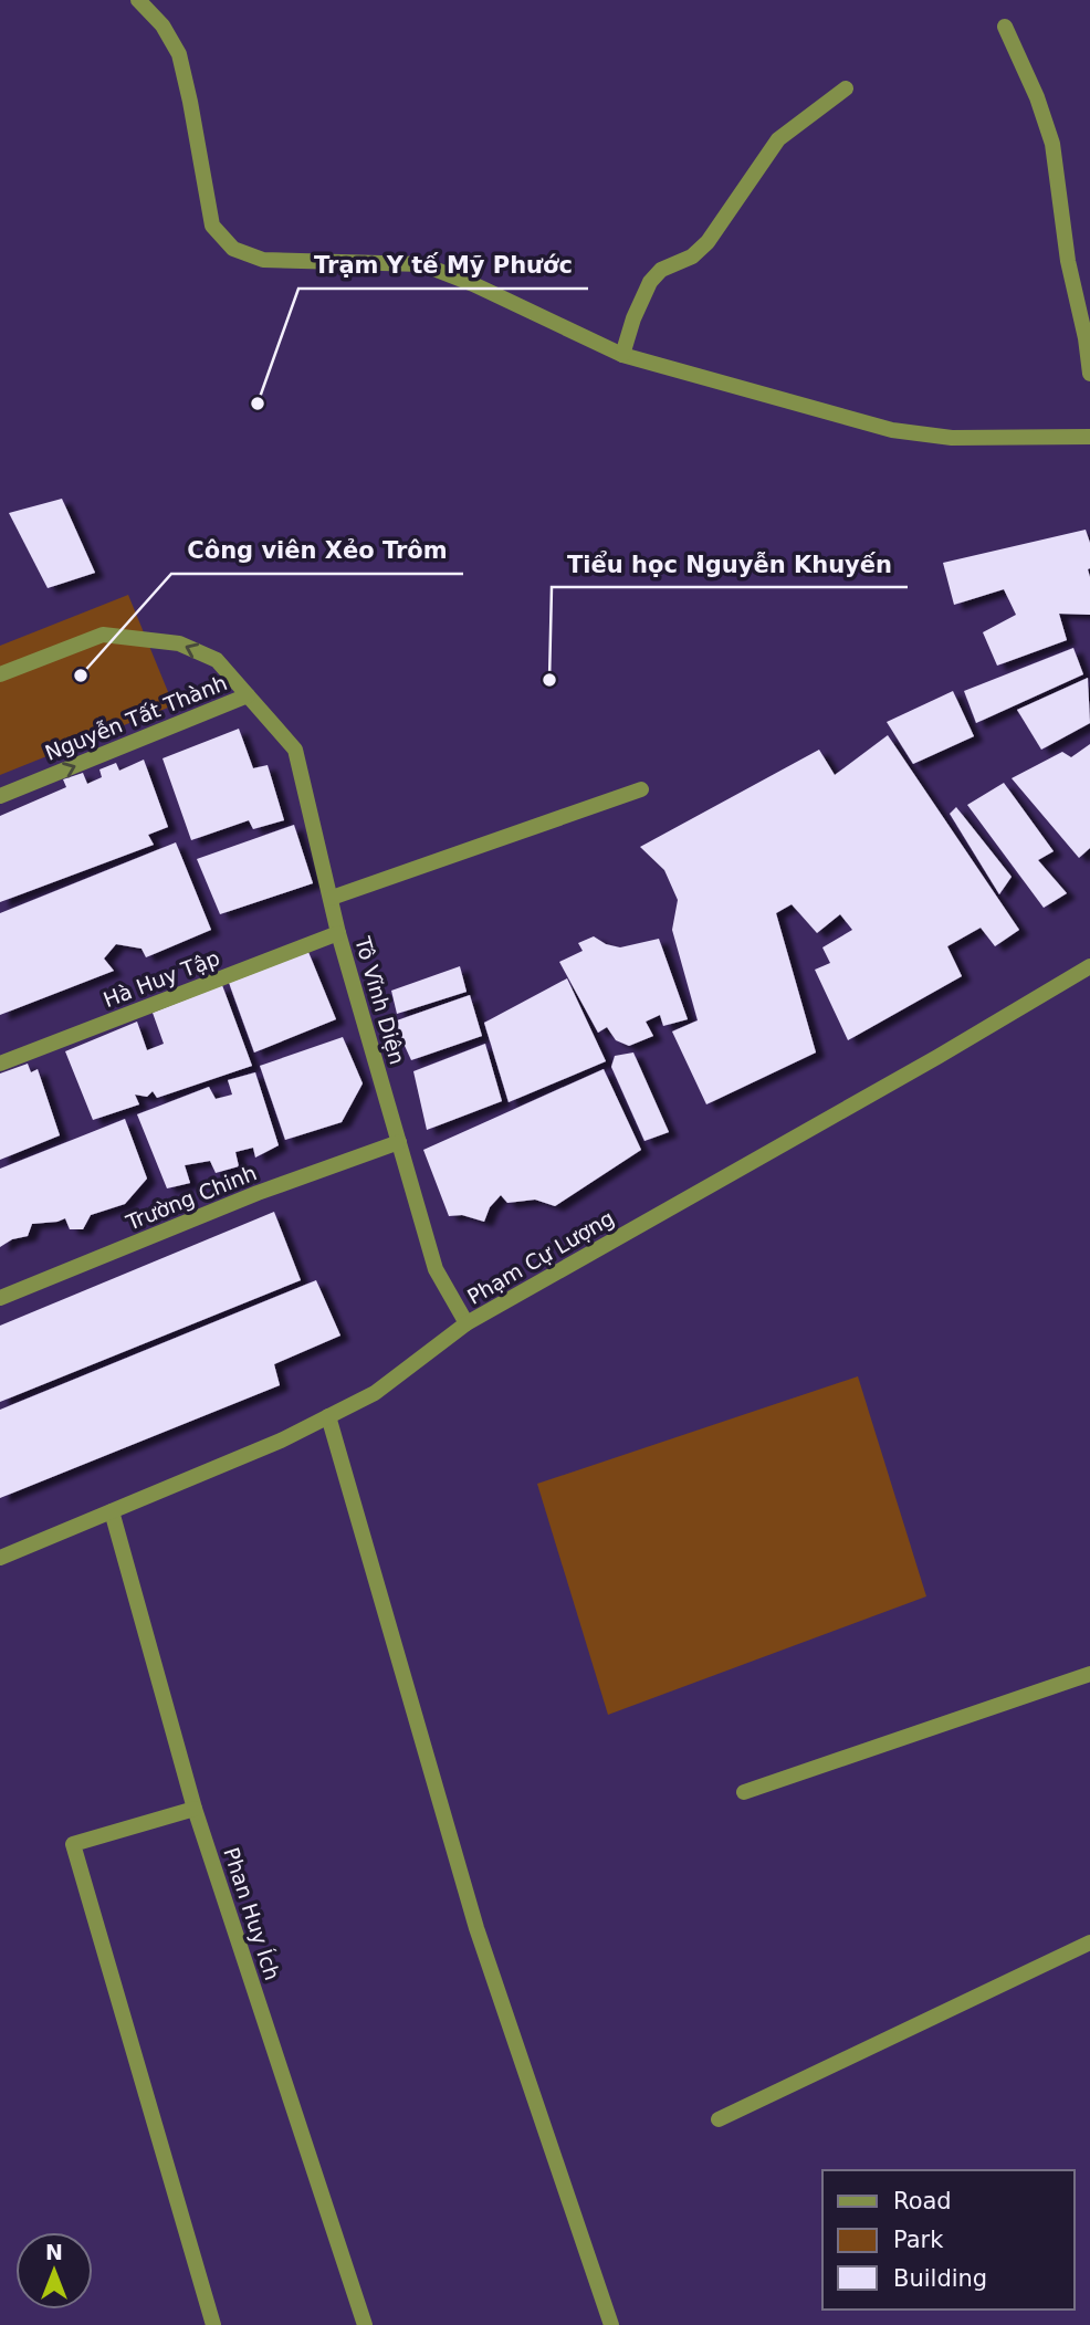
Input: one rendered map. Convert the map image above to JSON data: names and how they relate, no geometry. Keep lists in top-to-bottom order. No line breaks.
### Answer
{"streets":{"street":["Nguyễn Tất Thành","Hà Huy Tập","Tô Vĩnh Diện","Trường Chinh","Phạm Cự Lượng","Phan Huy Ích"]},"crossings":[["Nguyễn Tất Thành","Tô Vĩnh Diện"],["Hà Huy Tập","Tô Vĩnh Diện"],["Tô Vĩnh Diện","Trường Chinh"],["Tô Vĩnh Diện","Phạm Cự Lượng"],["Phạm Cự Lượng","Phan Huy Ích"]],"places":["Trạm Y tế Mỹ Phước","Công viên Xẻo Trôm","Tiểu học Nguyễn Khuyến"],"legend":["Road","Park","Building"],"north":"top"}
